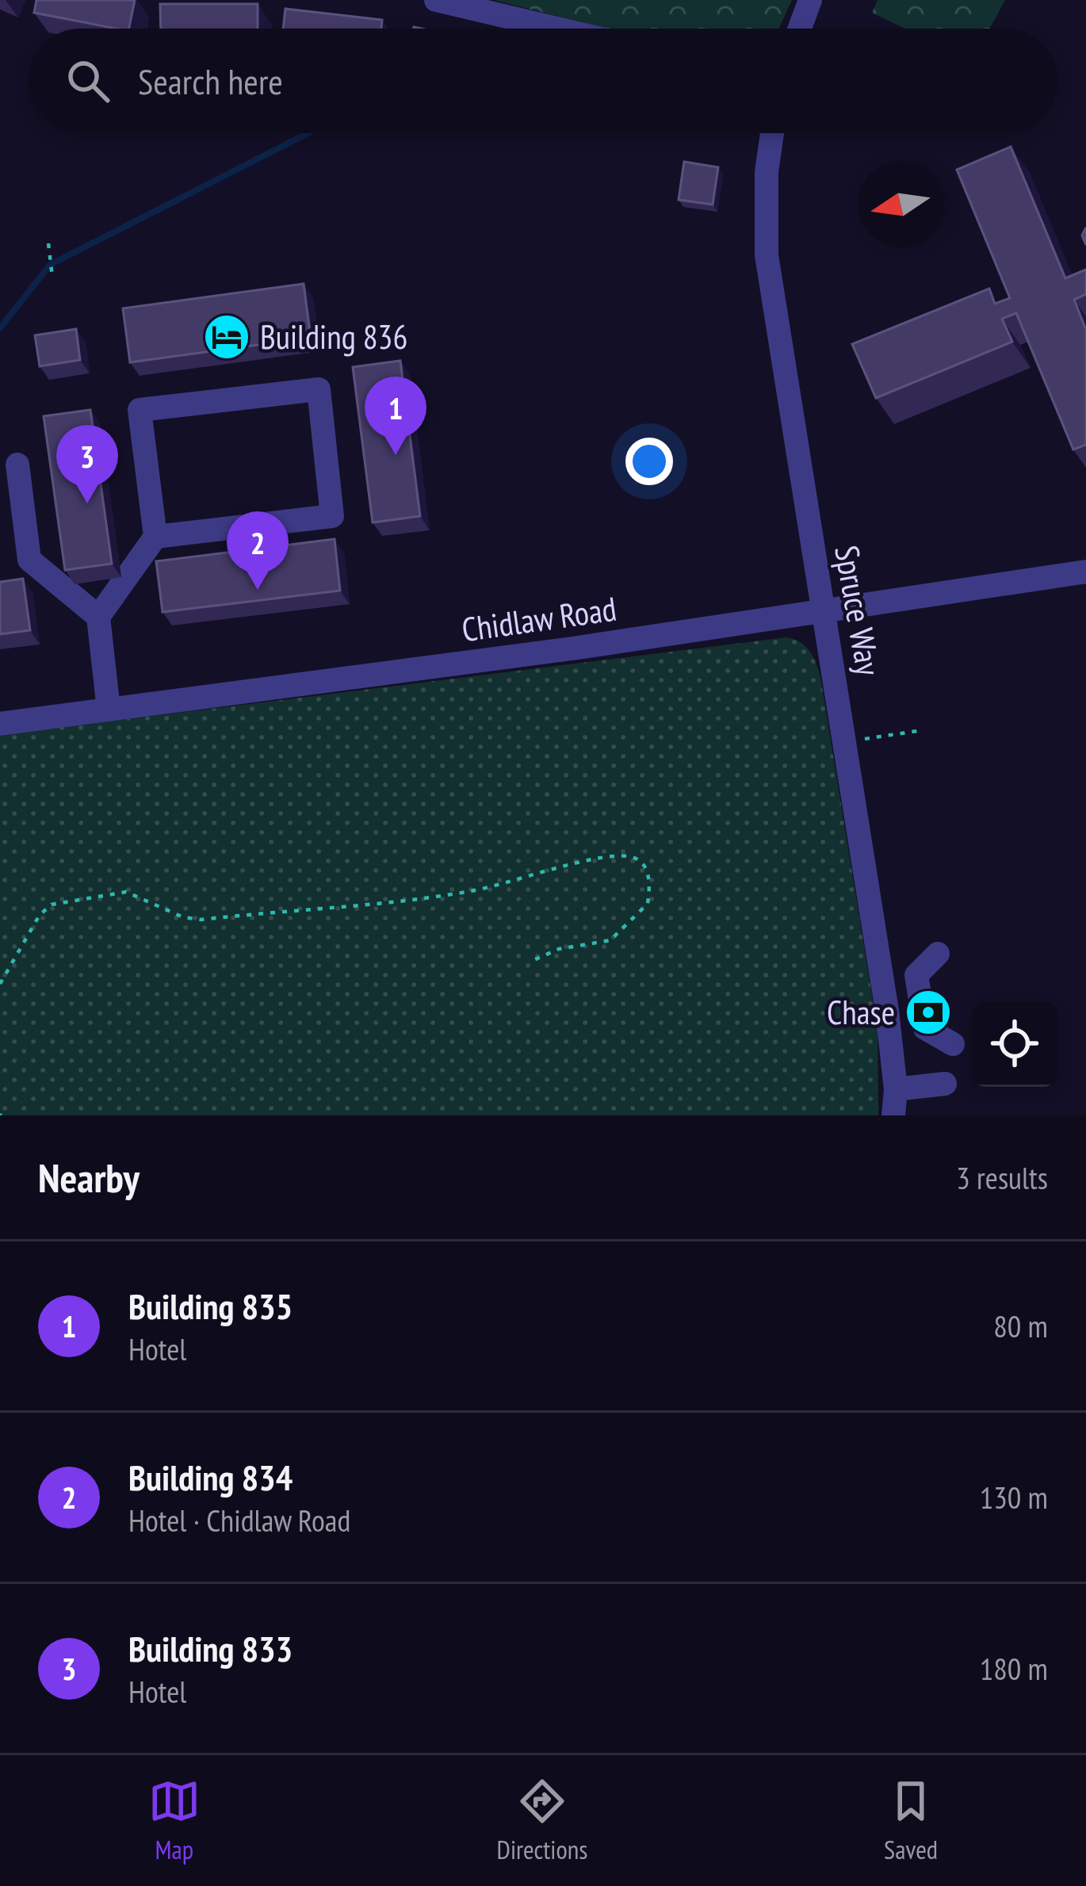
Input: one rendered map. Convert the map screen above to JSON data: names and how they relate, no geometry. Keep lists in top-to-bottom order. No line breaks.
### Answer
{"streets":{"street":["Spruce Way","Chidlaw Road"]},"crossings":[["Spruce Way","Chidlaw Road"]],"places":{"hotel":["Building 836"],"bank":["Chase"]},"north":"left","page":{"search":"Search here","pins":["1","3","2"],"heading":["Nearby","3 results"],"list":[{"mark":"1","name":"Building 835","note":"Hotel","value":"80 m"},{"mark":"2","name":"Building 834","note":"Hotel · Chidlaw Road","value":"130 m"},{"mark":"3","name":"Building 833","note":"Hotel","value":"180 m"}],"nav":["Map","Directions","Saved"]}}
